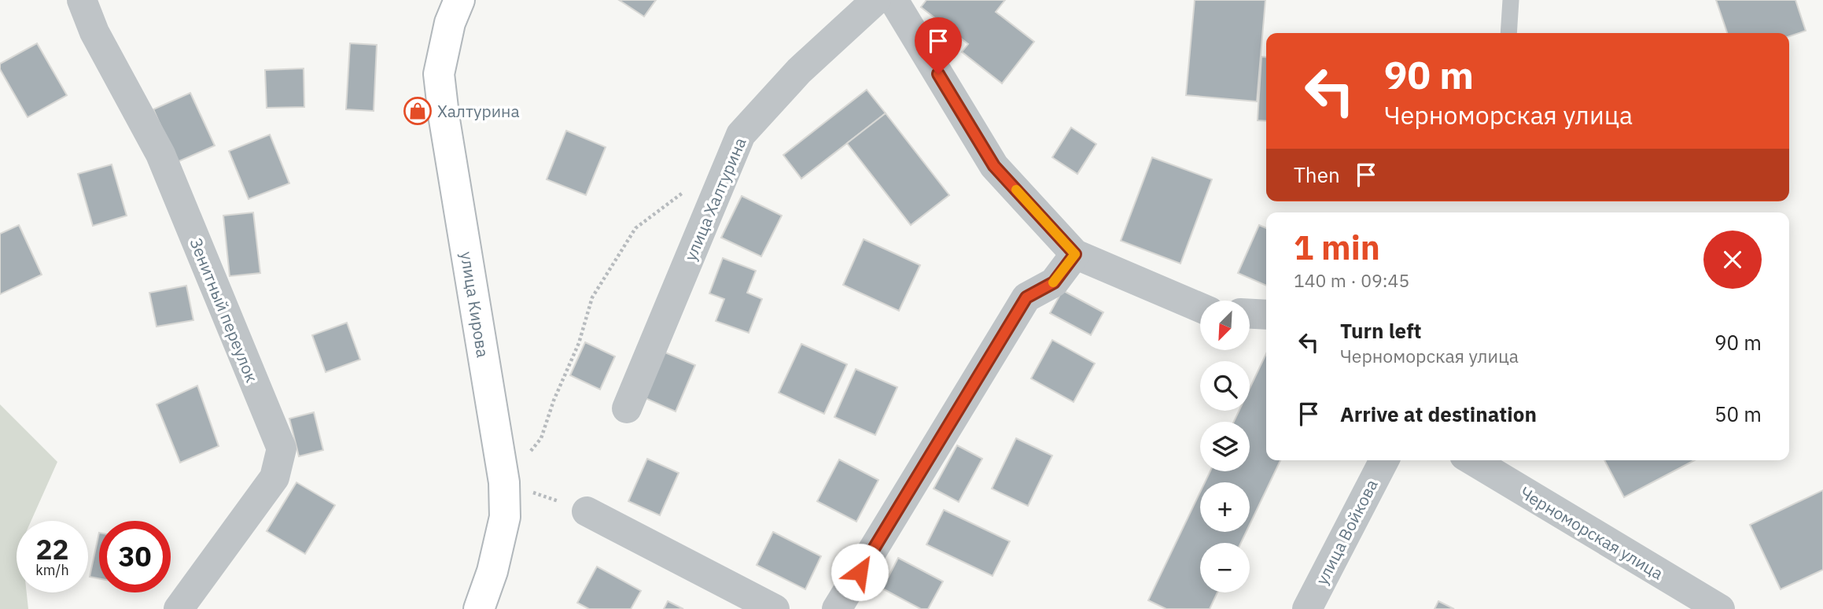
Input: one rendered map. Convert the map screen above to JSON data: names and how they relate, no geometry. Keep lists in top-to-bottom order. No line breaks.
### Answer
{"streets":{"main road":["улица Кирова"],"street":["улица Халтурина","Зенитный переулок","улица Войкова","Черноморская улица"]},"places":{"shop":["Халтурина"]},"north":"bottom left","page":{"turn":["90 m","Черноморская улица"],"then":"Then","heading":["1 min","140 m · 09:45"],"map_buttons":["+","−"],"list":[{"name":"Turn left","note":"Черноморская улица","value":"90 m"},{"name":"Arrive at destination","value":"50 m"}],"speed":"22 km/h","limit":"30"}}
